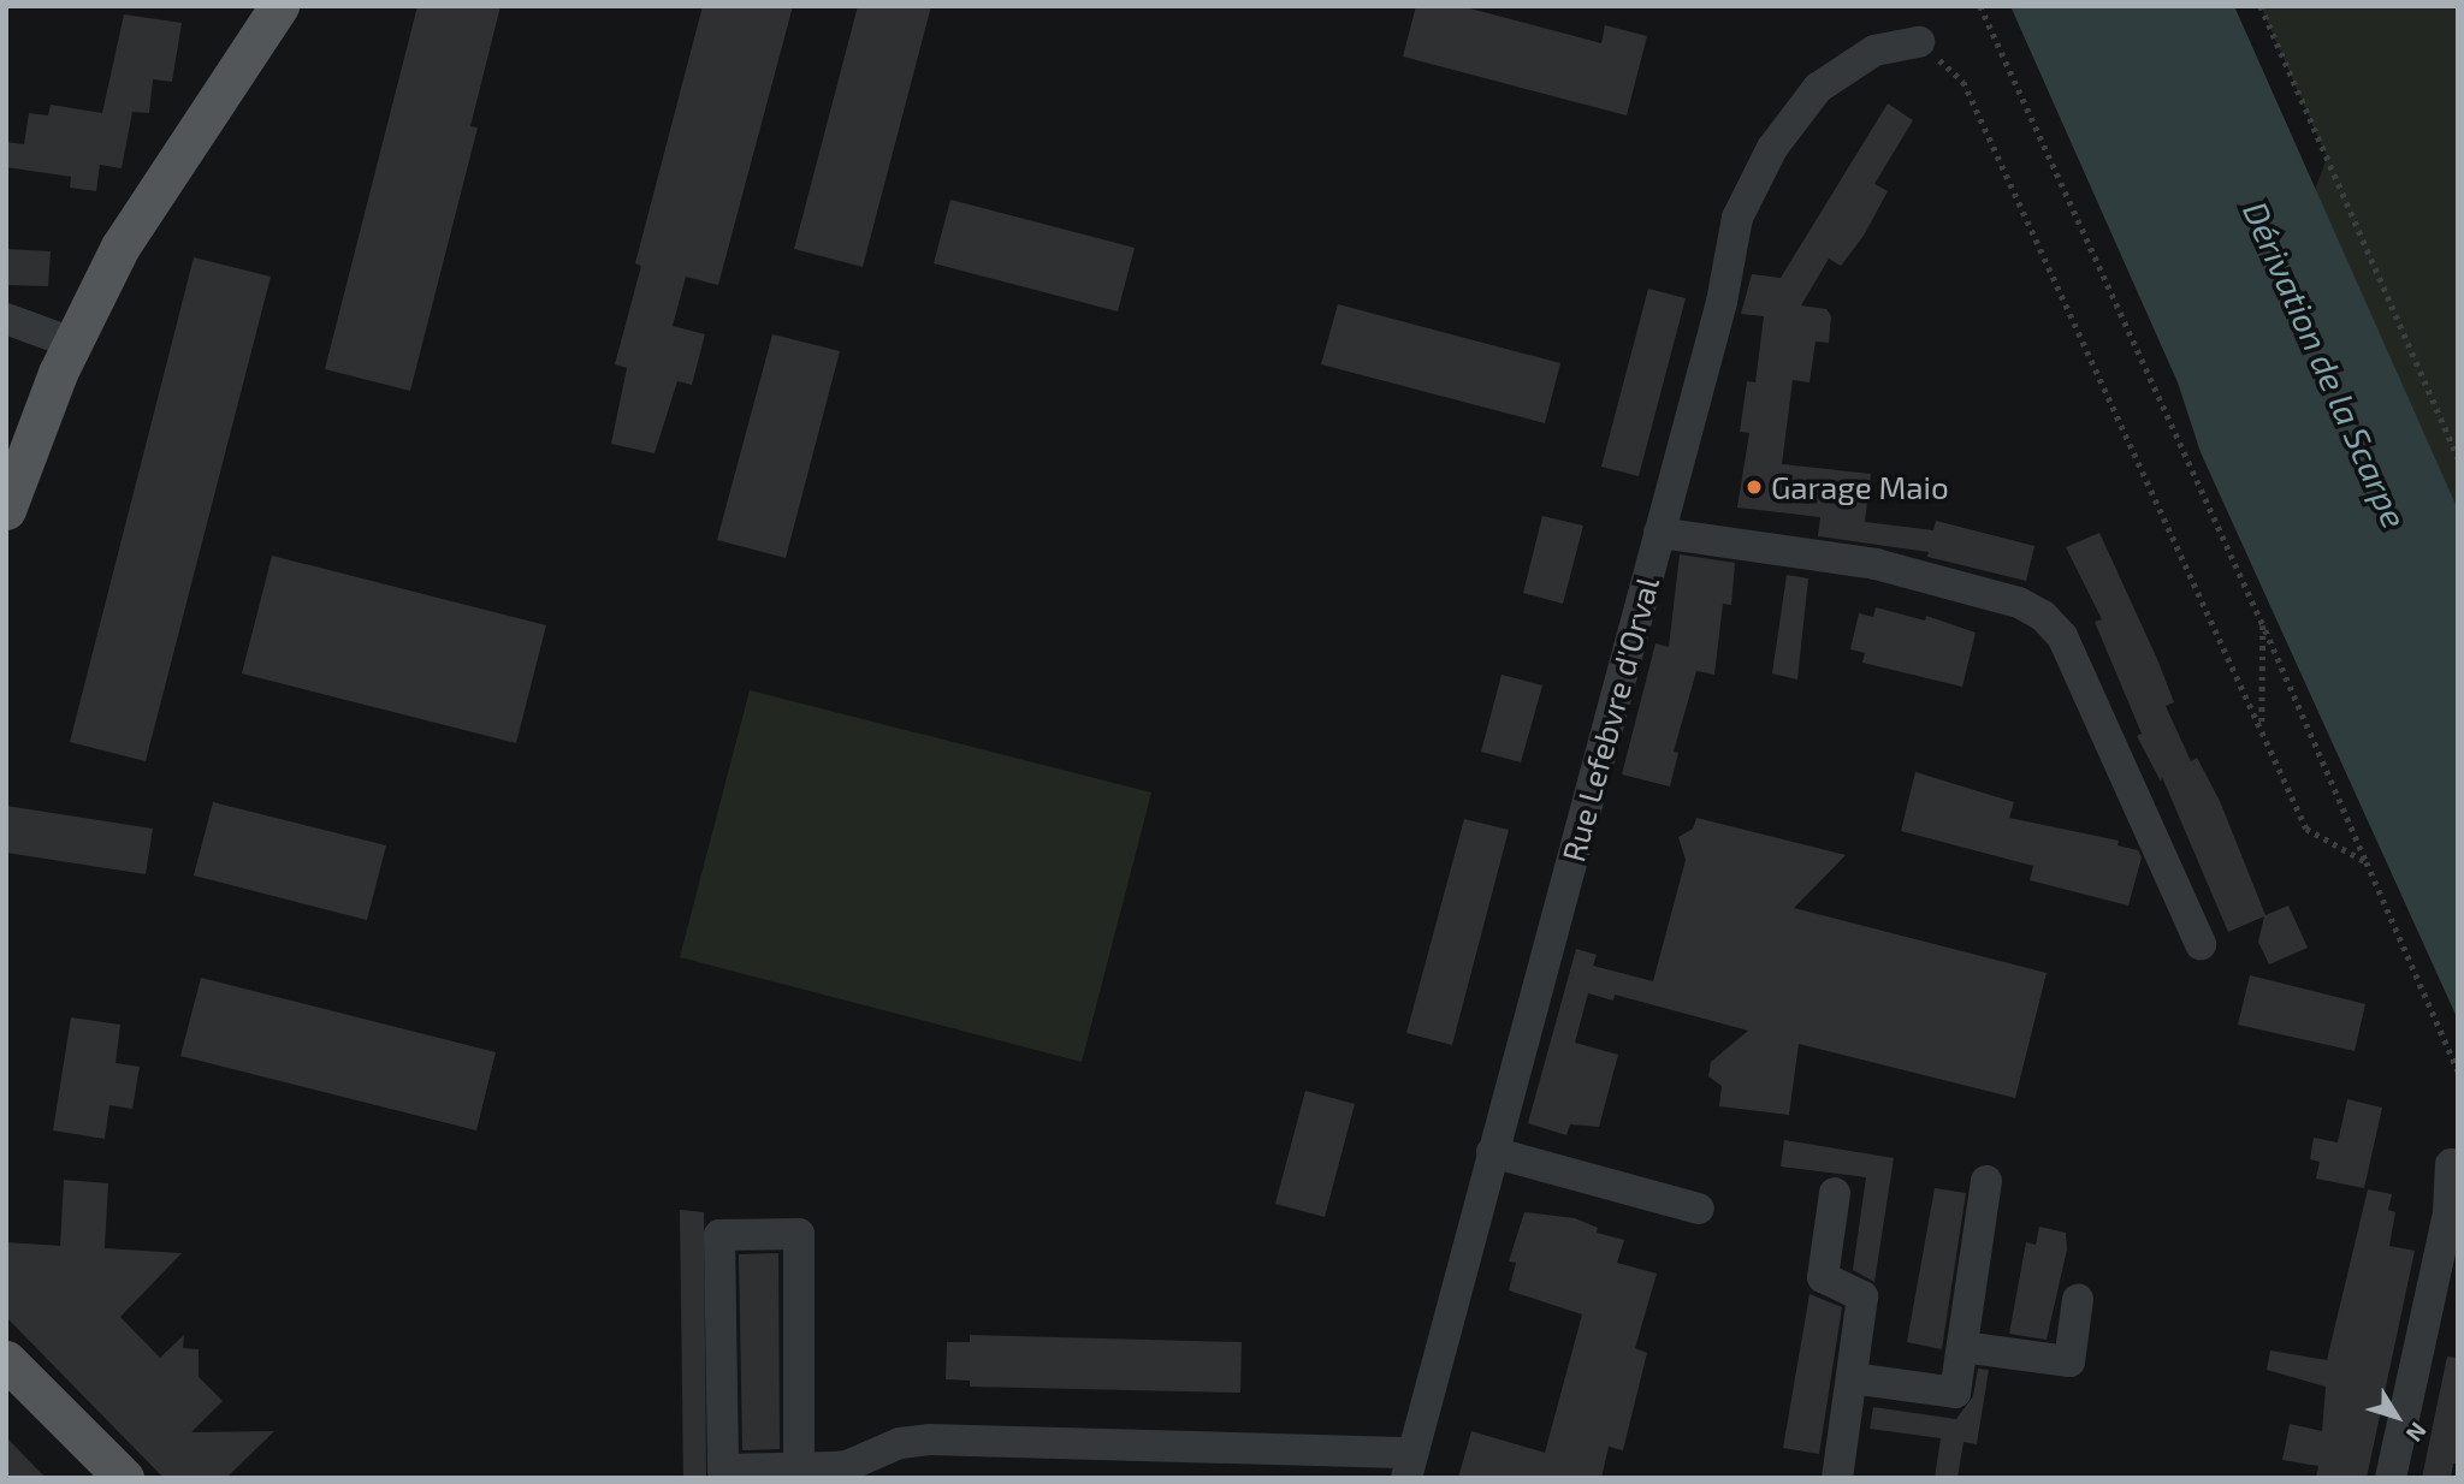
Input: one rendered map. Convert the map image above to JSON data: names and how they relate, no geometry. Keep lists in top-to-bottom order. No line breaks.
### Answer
{"streets":{"street":["Rue Lefebvre d'Orval"]},"water":["Dérivation de la Scarpe"],"places":["Garage Maio"],"north":"bottom right"}
